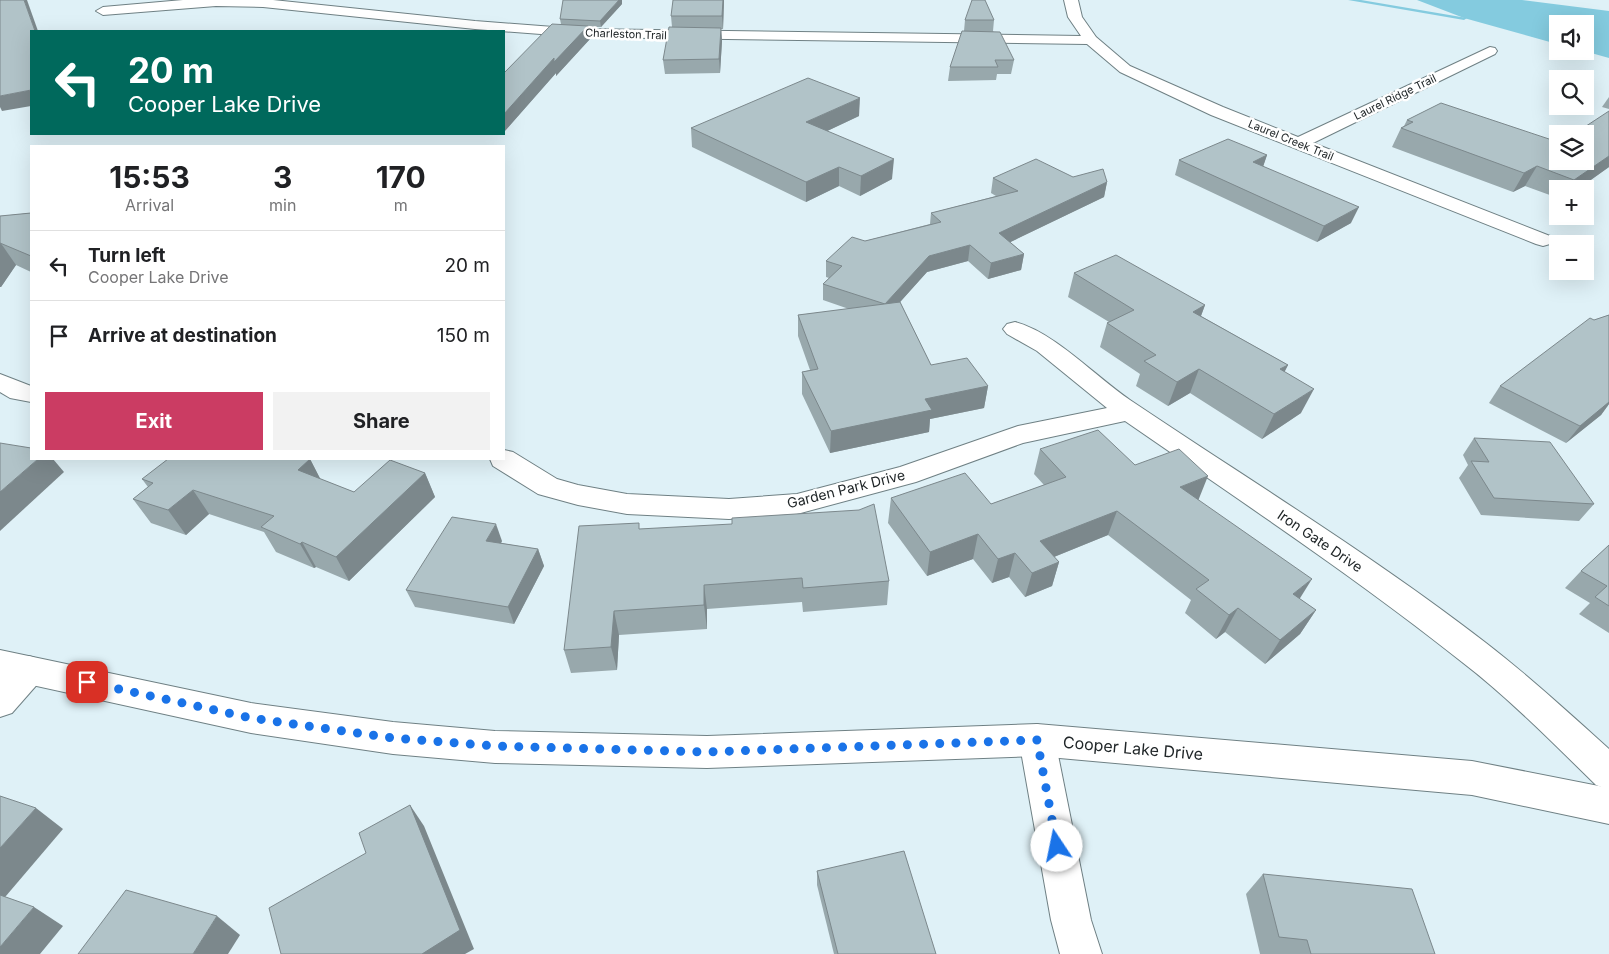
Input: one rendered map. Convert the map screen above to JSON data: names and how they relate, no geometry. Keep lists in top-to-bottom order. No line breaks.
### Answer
{"streets":{"street":["Charleston Trail","Laurel Ridge Trail","Laurel Creek Trail","Garden Park Drive","Iron Gate Drive","Cooper Lake Drive"]},"crossings":[["Charleston Trail","Laurel Creek Trail"],["Laurel Ridge Trail","Laurel Creek Trail"],["Garden Park Drive","Iron Gate Drive"]],"page":{"map_buttons":["+","−"],"turn":["20 m","Cooper Lake Drive"],"eta":["15:53","Arrival","3","min","170","m"],"list":[{"name":"Turn left","note":"Cooper Lake Drive","value":"20 m"},{"name":"Arrive at destination","value":"150 m"}],"buttons":["Exit","Share"]}}
